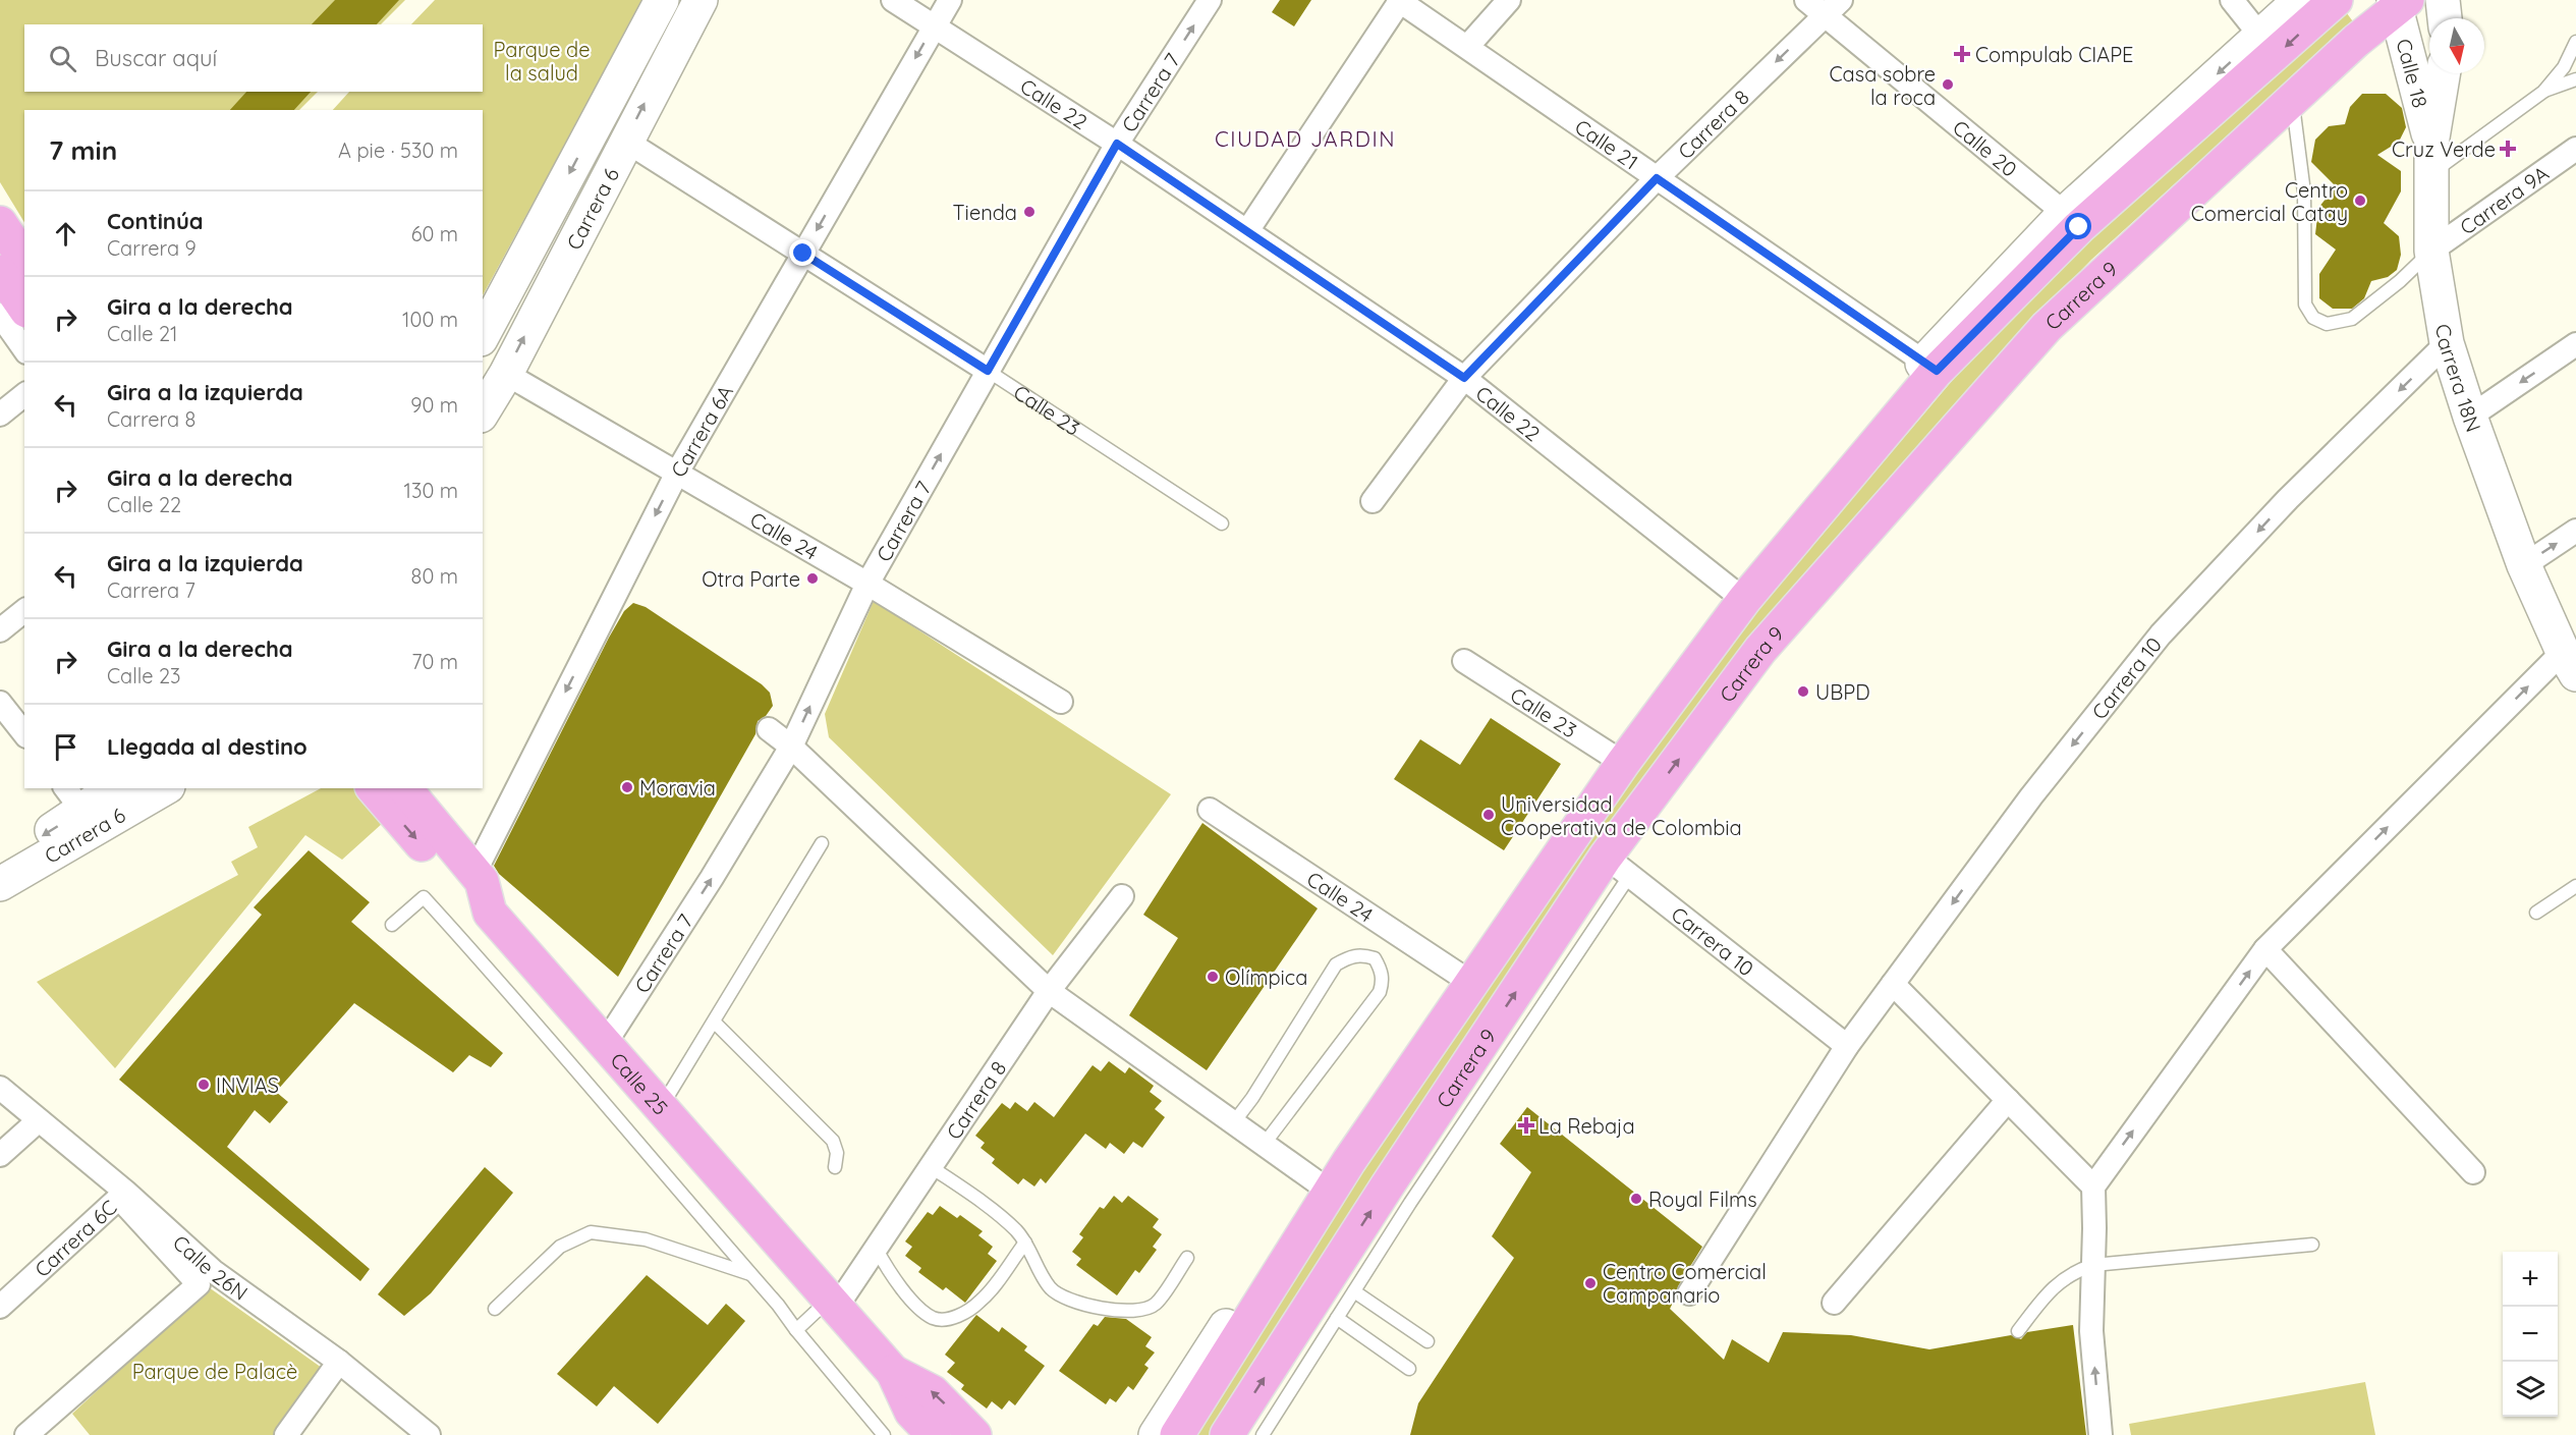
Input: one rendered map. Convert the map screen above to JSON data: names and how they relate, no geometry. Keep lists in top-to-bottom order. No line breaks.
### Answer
{"streets":{"main road":["Carrera 9","Calle 25"],"street":["Calle 18","Carrera 7","Calle 22","Carrera 8","Calle 21","Calle 20","Carrera 9A","Carrera 6","Carrera 18N","Calle 23","Carrera 6A","Calle 24","Carrera 10","Carrera 6C","Calle 26N"]},"crossings":[["Calle 18","Carrera 9"],["Calle 18","Carrera 18N"],["Carrera 7","Calle 22"],["Carrera 7","Calle 23"],["Carrera 7","Calle 24"],["Carrera 7","Calle 25"],["Calle 22","Carrera 8"],["Calle 22","Carrera 6A"],["Carrera 8","Calle 21"],["Carrera 8","Calle 20"],["Carrera 8","Calle 25"],["Carrera 9A","Carrera 18N"],["Carrera 6","Calle 23"],["Carrera 6","Calle 24"],["Carrera 9","Carrera 10"],["Carrera 18N","Carrera 10"],["Calle 23","Carrera 6A"],["Carrera 6A","Calle 24"],["Carrera 6A","Calle 25"]],"one_way":["Carrera 7","Carrera 6A","Carrera 10"],"districts":["CIUDAD JARDIN"],"parks":["Parque de la salud","Parque de Palacè"],"places":{"health":["Compulab CIAPE","Cruz Verde","La Rebaja"],"other":["Casa sobre la roca","Centro Comercial Catay","Tienda","Otra Parte","UBPD","Moravia","Universidad Cooperativa de Colombia","Olímpica","INVIAS","Royal Films","Centro Comercial Campanario"]},"north":"bottom","page":{"search":"Buscar aquí","heading":["7 min","A pie · 530 m"],"list":[["Continúa","Carrera 9","60 m"],["Gira a la derecha","Calle 21","100 m"],["Gira a la izquierda","Carrera 8","90 m"],["Gira a la derecha","Calle 22","130 m"],["Gira a la izquierda","Carrera 7","80 m"],["Gira a la derecha","Calle 23","70 m"],"Llegada al destino"],"map_buttons":["+","−"]}}
